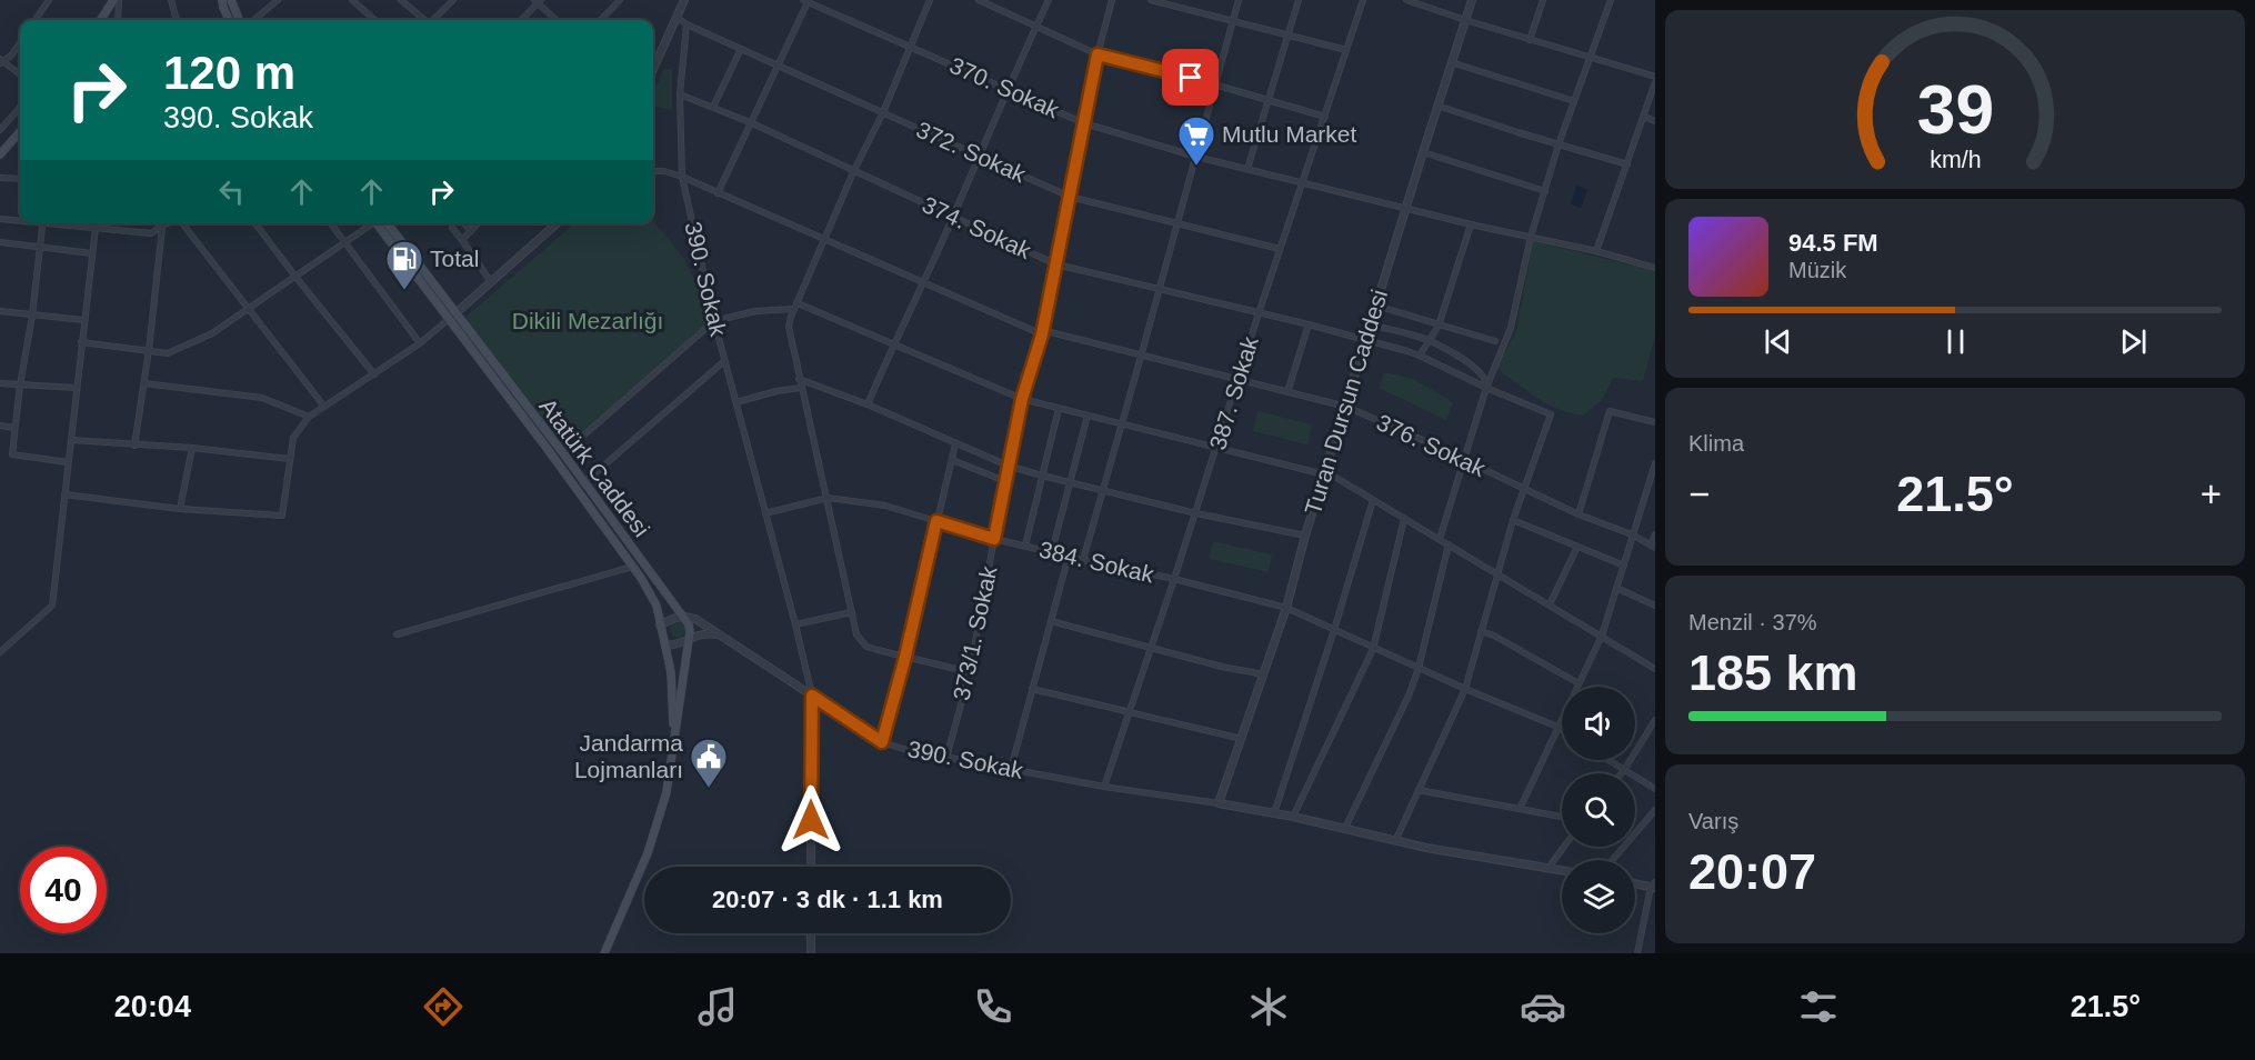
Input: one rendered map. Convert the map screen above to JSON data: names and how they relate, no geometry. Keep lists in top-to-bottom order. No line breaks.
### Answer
{"streets":{"main road":["Atatürk Caddesi"],"street":["370. Sokak","372. Sokak","374. Sokak","390. Sokak","387. Sokak","Turan Dursun Caddesi","376. Sokak","384. Sokak","373/1. Sokak"]},"crossings":[["370. Sokak","387. Sokak"],["370. Sokak","Turan Dursun Caddesi"],["370. Sokak","373/1. Sokak"],["372. Sokak","390. Sokak"],["372. Sokak","387. Sokak"],["372. Sokak","373/1. Sokak"],["374. Sokak","390. Sokak"],["374. Sokak","387. Sokak"],["374. Sokak","Turan Dursun Caddesi"],["374. Sokak","376. Sokak"],["374. Sokak","373/1. Sokak"],["390. Sokak","387. Sokak"],["390. Sokak","Turan Dursun Caddesi"],["390. Sokak","376. Sokak"],["390. Sokak","384. Sokak"],["390. Sokak","373/1. Sokak"],["387. Sokak","376. Sokak"],["387. Sokak","384. Sokak"],["Turan Dursun Caddesi","376. Sokak"],["Turan Dursun Caddesi","384. Sokak"],["376. Sokak","373/1. Sokak"],["384. Sokak","373/1. Sokak"]],"parks":["Dikili Mezarlığı"],"places":{"supermarket":["Mutlu Market"],"fuel station":["Total"],"public building":["Jandarma Lojmanları"]},"page":{"turn":["120 m","390. Sokak"],"song":["94.5 FM","Müzik"],"tile":["Klima",["Menzil · 37%","185 km"],["Varış","20:07"]],"heat":["−","21.5°","+"],"limit":"40","trip":"20:07 · 3 dk · 1.1 km","tabs":["20:04","21.5°"],"gauge":["39","km/h"]}}
